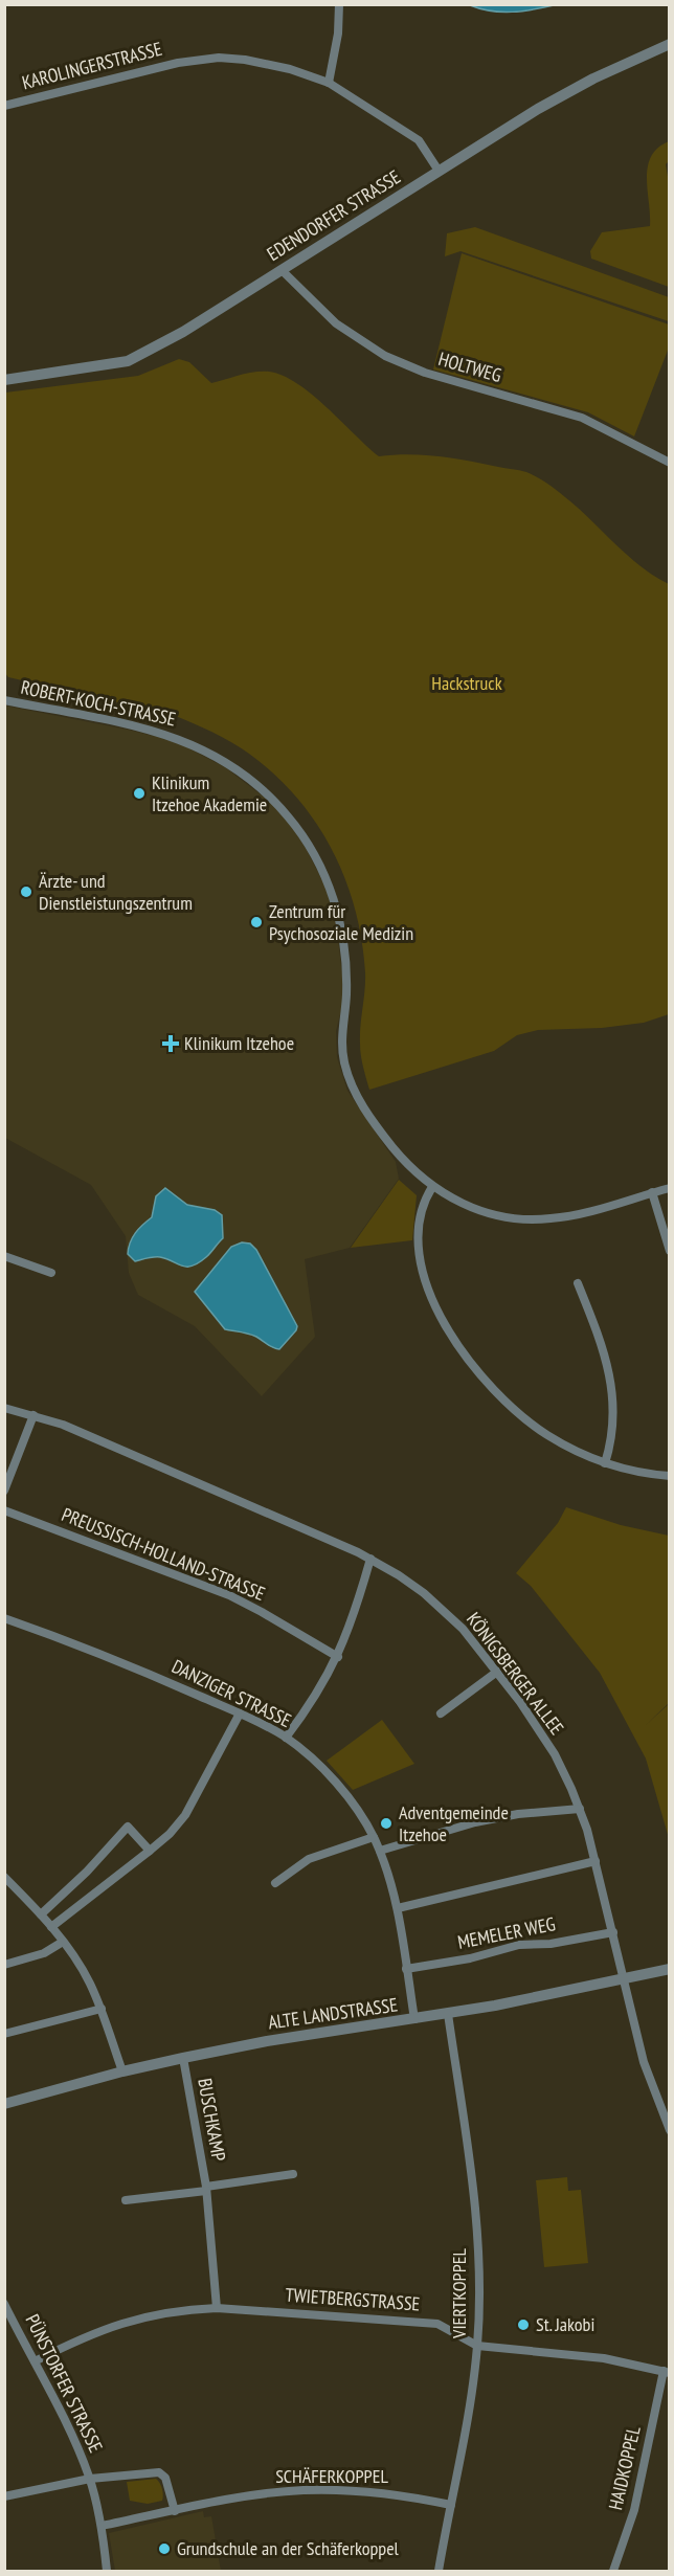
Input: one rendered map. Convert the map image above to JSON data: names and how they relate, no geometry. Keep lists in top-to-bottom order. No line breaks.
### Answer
{"streets":{"street":["KAROLINGERSTRASSE","EDENDORFER STRASSE","HOLTWEG","ROBERT-KOCH-STRASSE","PREUSSISCH-HOLLAND-STRASSE","KÖNIGSBERGER ALLEE","DANZIGER STRASSE","MEMELER WEG","ALTE LANDSTRASSE","BUSCHKAMP","VIERTKOPPEL","TWIETBERGSTRASSE","PÜNSTORFER STRASSE","HAIDKOPPEL","SCHÄFERKOPPEL"]},"crossings":[["KAROLINGERSTRASSE","EDENDORFER STRASSE"],["EDENDORFER STRASSE","HOLTWEG"],["KÖNIGSBERGER ALLEE","MEMELER WEG"],["KÖNIGSBERGER ALLEE","ALTE LANDSTRASSE"],["DANZIGER STRASSE","MEMELER WEG"],["DANZIGER STRASSE","ALTE LANDSTRASSE"],["ALTE LANDSTRASSE","BUSCHKAMP"],["ALTE LANDSTRASSE","VIERTKOPPEL"],["BUSCHKAMP","TWIETBERGSTRASSE"],["VIERTKOPPEL","TWIETBERGSTRASSE"],["VIERTKOPPEL","SCHÄFERKOPPEL"],["TWIETBERGSTRASSE","PÜNSTORFER STRASSE"],["TWIETBERGSTRASSE","HAIDKOPPEL"],["PÜNSTORFER STRASSE","SCHÄFERKOPPEL"]],"parks":["Hackstruck"],"places":{"other":["Klinikum Itzehoe Akademie","Ärzte- und Dienstleistungszentrum","Zentrum für Psychosoziale Medizin","Adventgemeinde Itzehoe","St. Jakobi","Grundschule an der Schäferkoppel"],"health":["Klinikum Itzehoe"]}}
